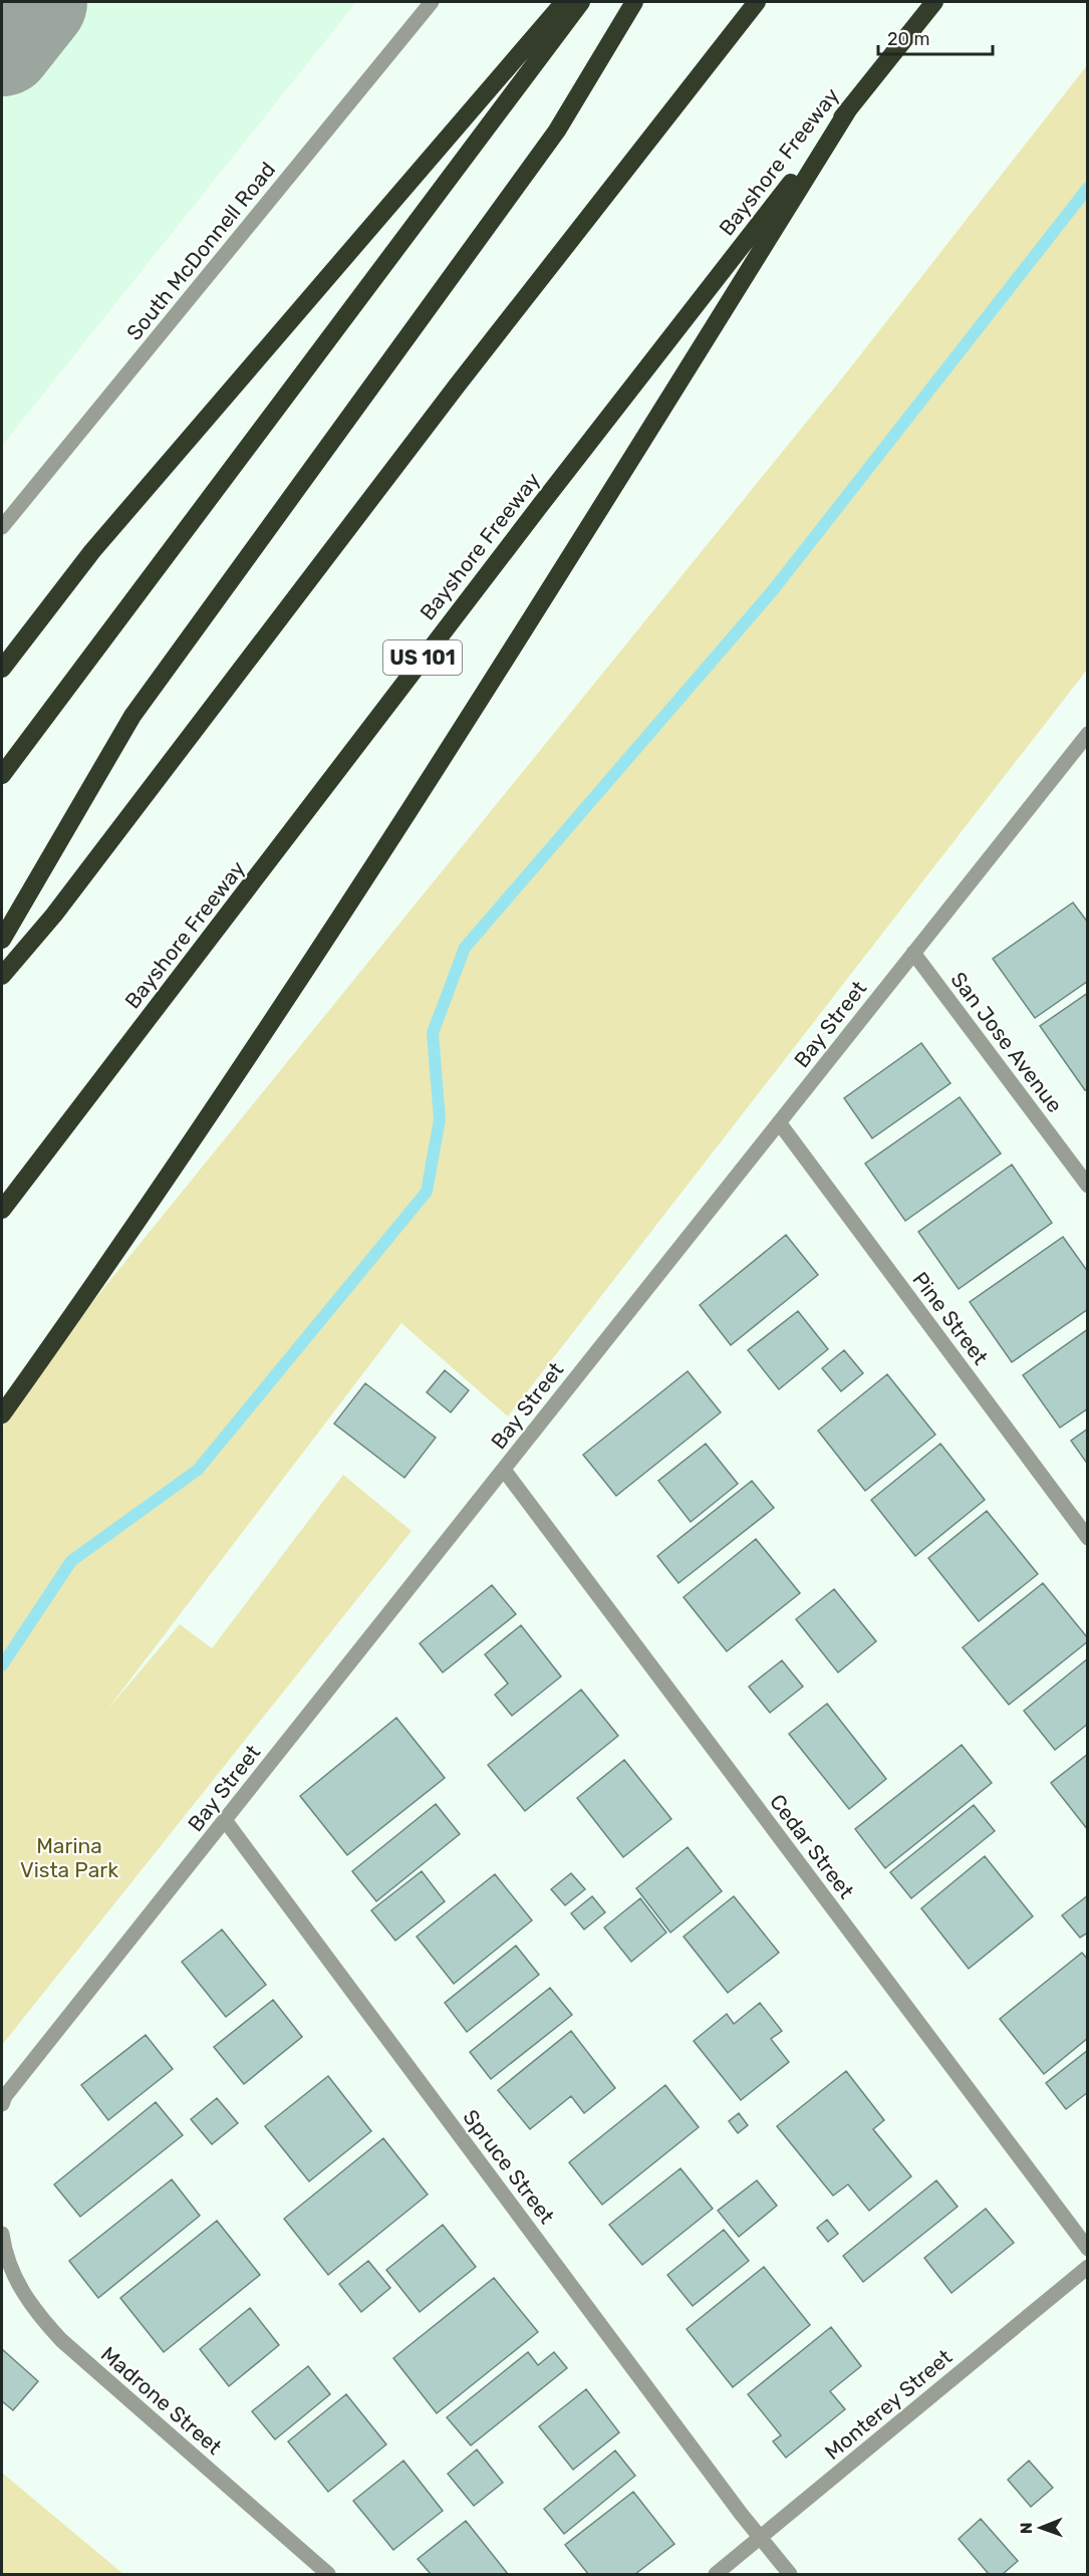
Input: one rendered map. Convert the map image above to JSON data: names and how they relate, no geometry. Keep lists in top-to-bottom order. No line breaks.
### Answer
{"streets":{"highway":["Bayshore Freeway","US 101"],"street":["South McDonnell Road","Bay Street","San Jose Avenue","Pine Street","Cedar Street","Spruce Street","Madrone Street","Monterey Street"]},"crossings":[["Bay Street","San Jose Avenue"],["Bay Street","Pine Street"],["Bay Street","Cedar Street"],["Bay Street","Spruce Street"],["Spruce Street","Monterey Street"]],"parks":["Marina Vista Park"],"scale_bar":"20 m","north":"left"}
